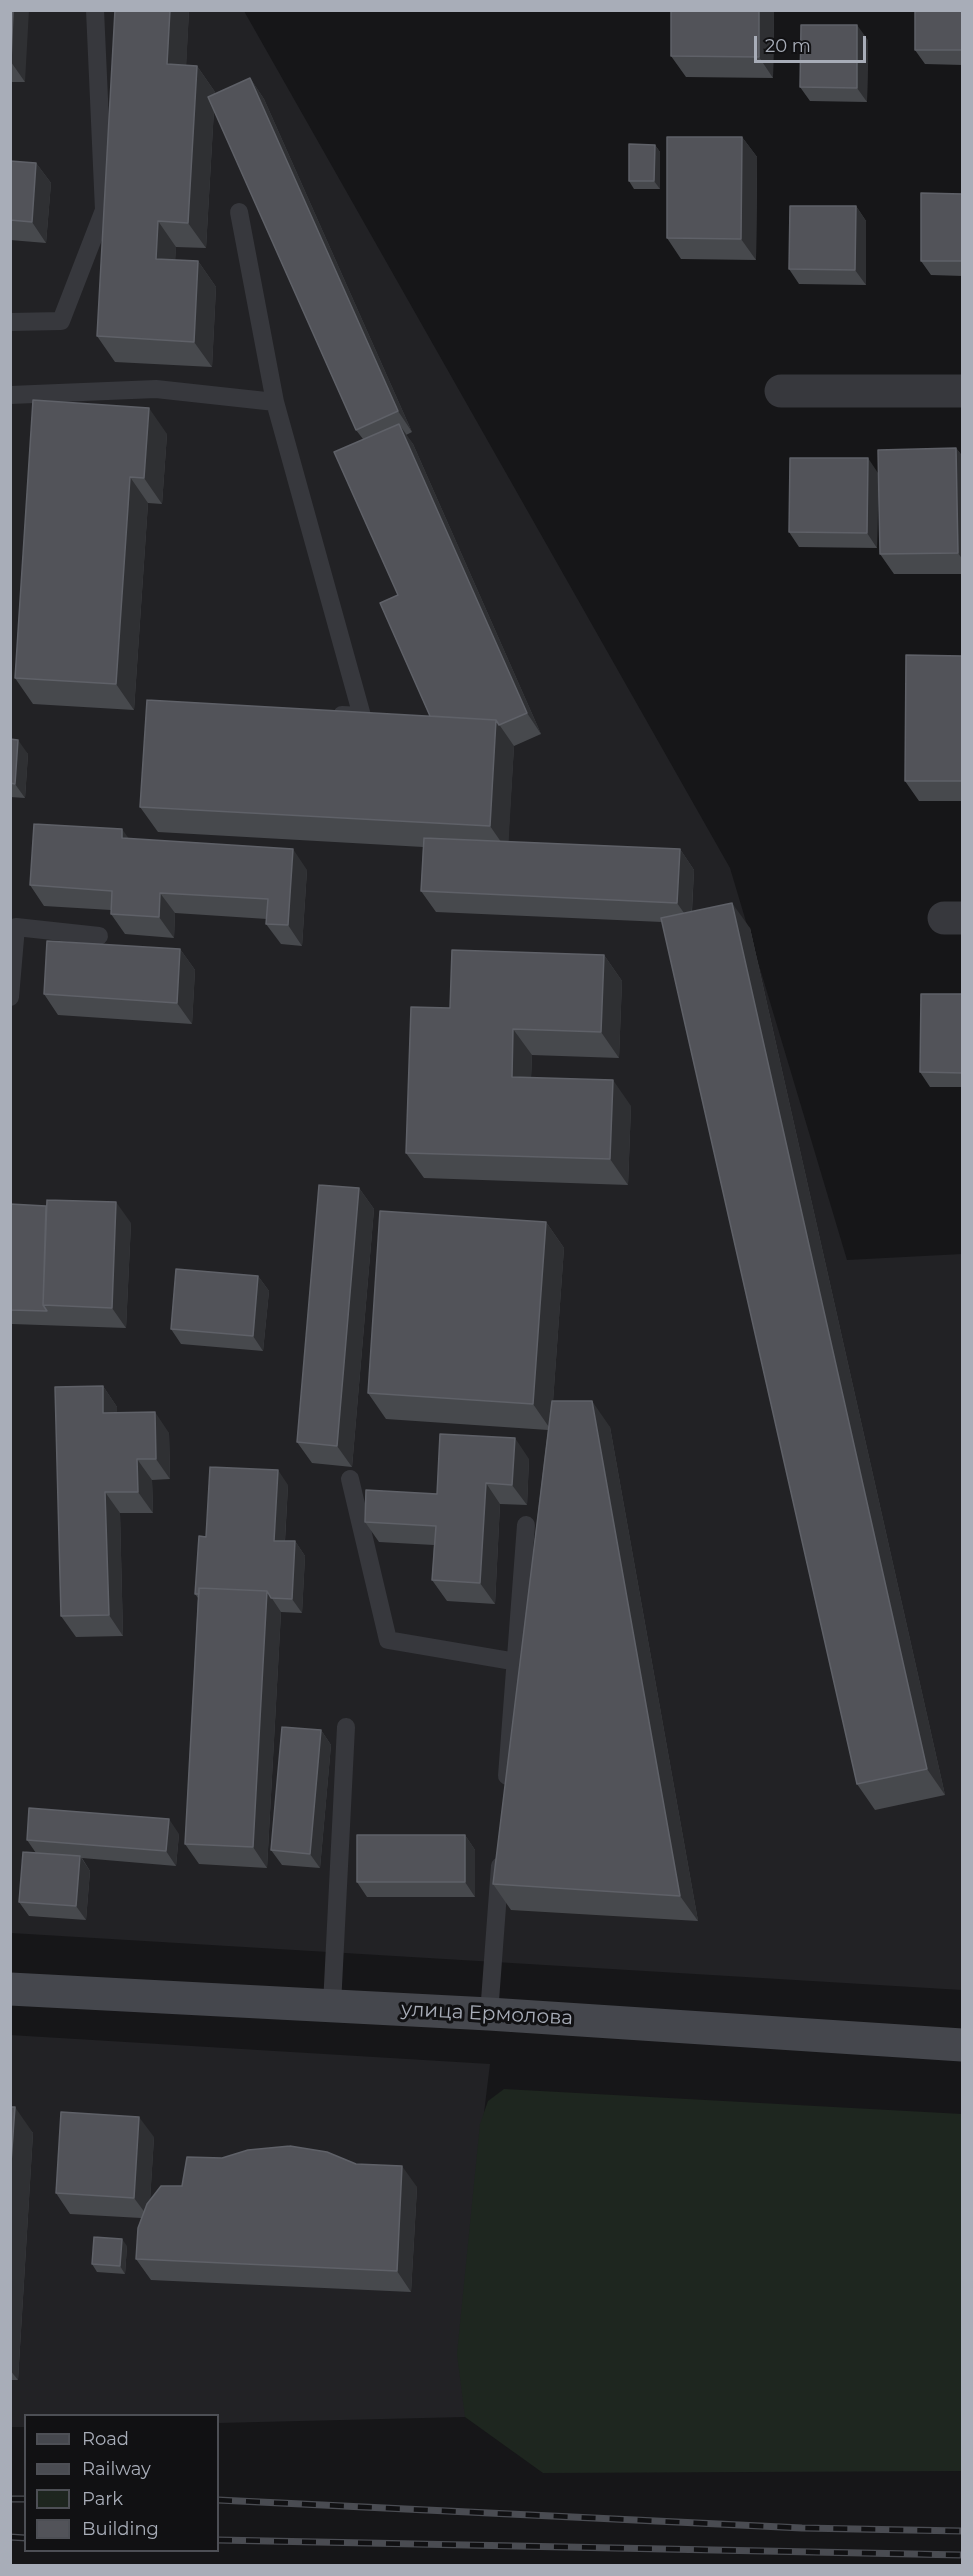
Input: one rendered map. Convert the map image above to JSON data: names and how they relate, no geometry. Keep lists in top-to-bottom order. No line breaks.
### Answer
{"streets":{"main road":["улица Ермолова"]},"legend":["Road","Railway","Park","Building"],"scale_bar":"20 m"}
